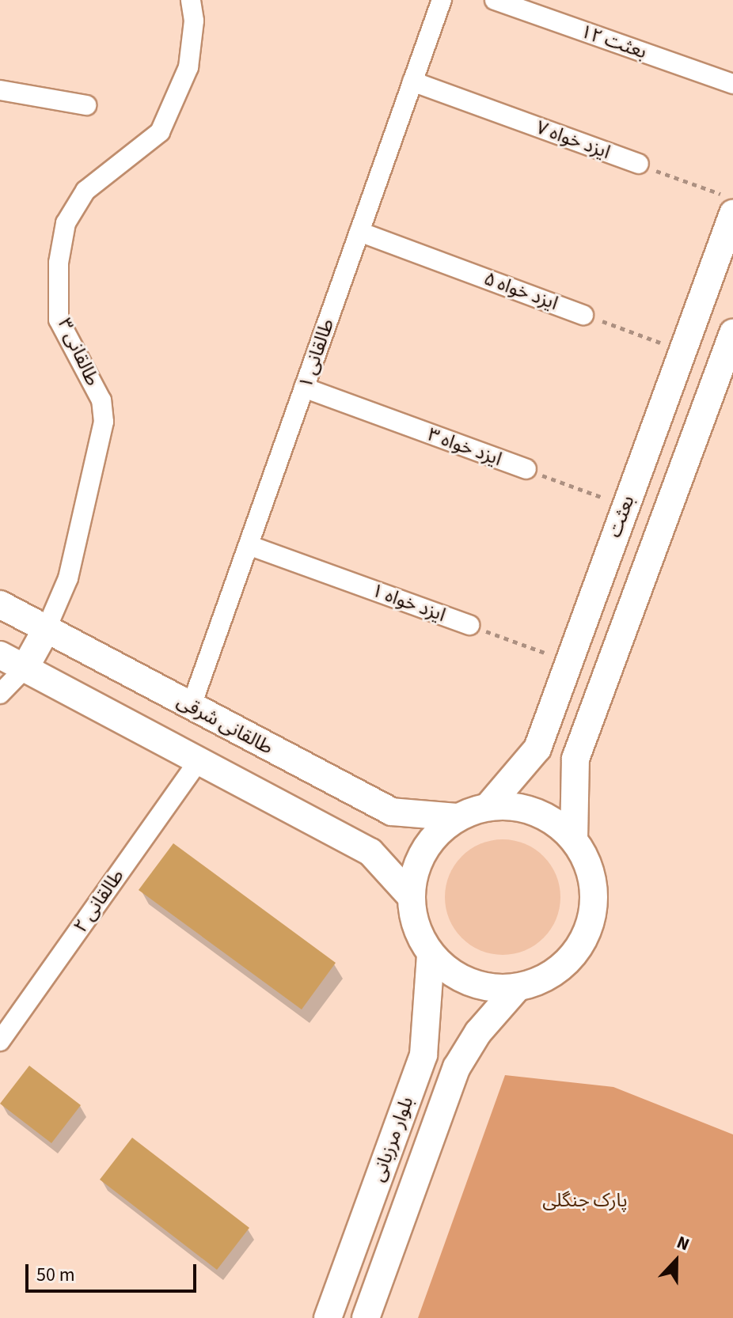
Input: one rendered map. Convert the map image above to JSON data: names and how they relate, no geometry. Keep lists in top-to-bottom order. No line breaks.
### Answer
{"streets":{"main road":["بعثت","طالقانی شرقی","بلوار مرزبانی"],"street":["بعثت ۱۲","ایزد خواه ۷","ایزد خواه ۵","طالقانی ۳","طالقانی ۱","ایزد خواه ۳","ایزد خواه ۱","طالقانی ۲"]},"crossings":[["ایزد خواه ۷","طالقانی ۱"],["ایزد خواه ۵","طالقانی ۱"],["طالقانی ۳","طالقانی شرقی"],["طالقانی ۱","ایزد خواه ۳"],["طالقانی ۱","ایزد خواه ۱"],["طالقانی ۱","طالقانی شرقی"],["ایزد خواه ۳","بعثت"],["بعثت","ایزد خواه ۱"],["بعثت","طالقانی شرقی"],["بعثت","بلوار مرزبانی"],["طالقانی شرقی","بلوار مرزبانی"]],"parks":["پارک جنگلی"],"scale_bar":"50 m","north":"top"}
